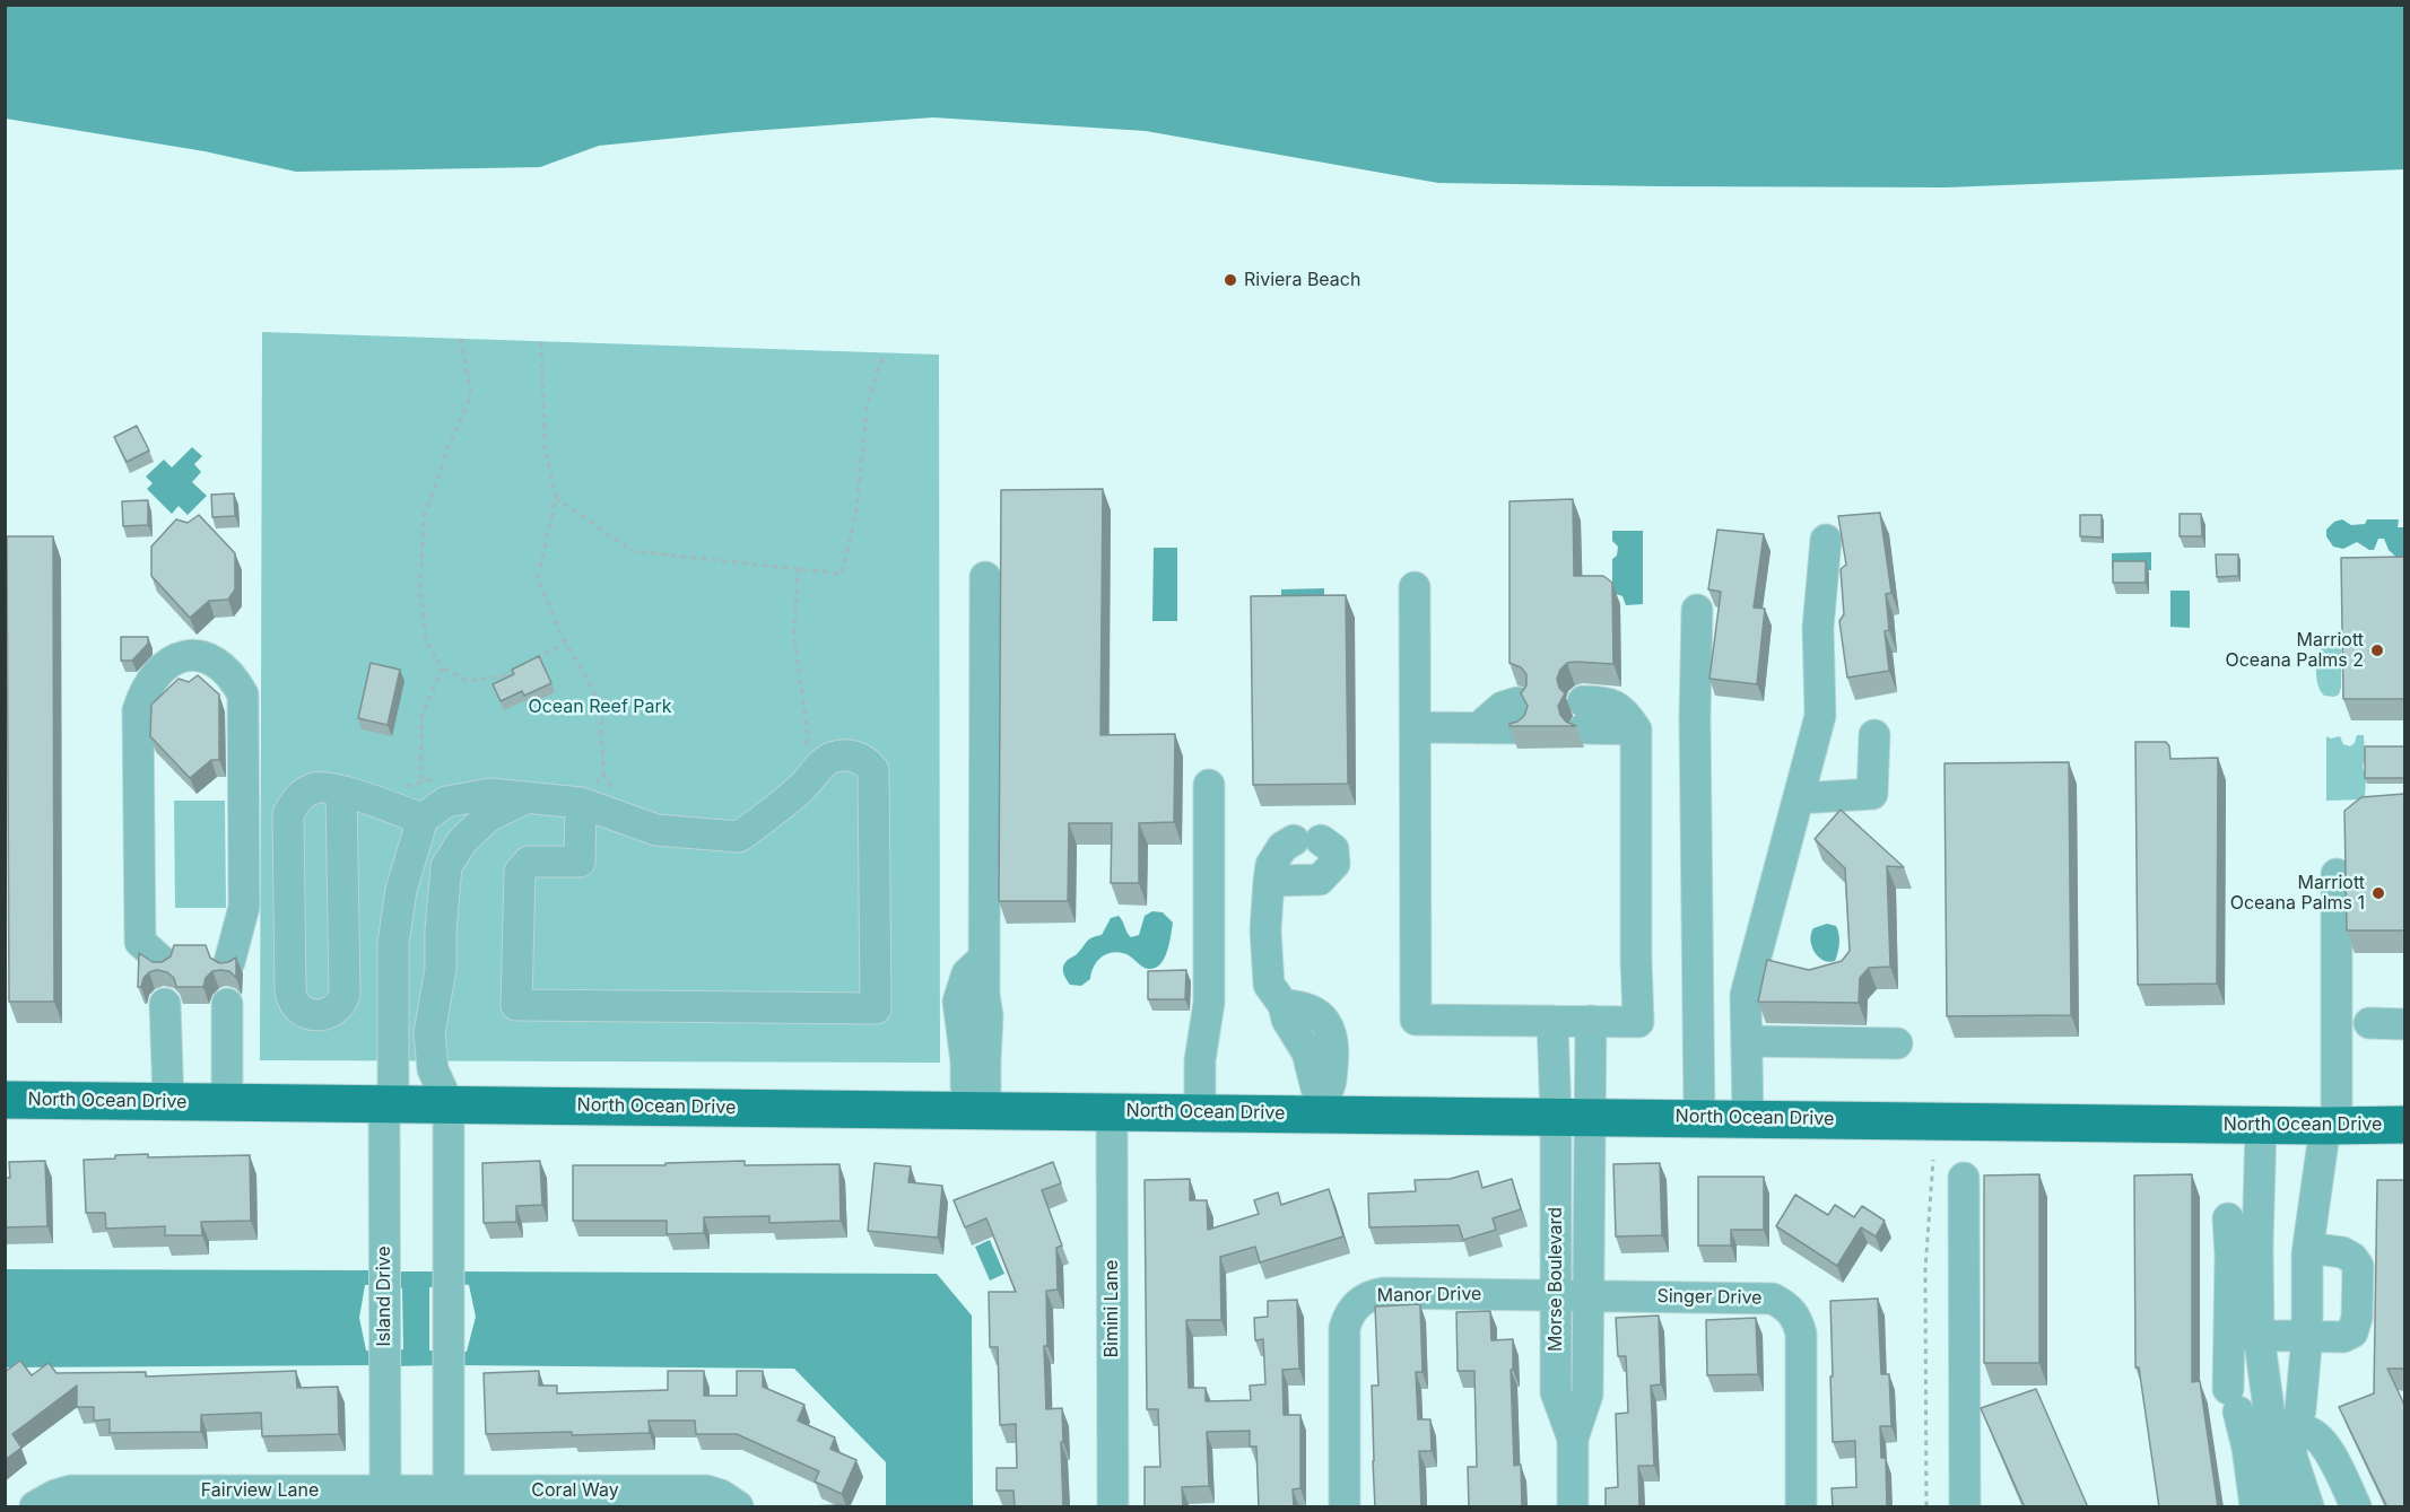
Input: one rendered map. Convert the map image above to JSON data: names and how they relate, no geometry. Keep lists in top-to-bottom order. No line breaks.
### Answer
{"streets":{"main road":["North Ocean Drive"],"street":["Morse Boulevard","Manor Drive","Island Drive","Singer Drive","Bimini Lane","Fairview Lane","Coral Way"]},"crossings":[["North Ocean Drive","Morse Boulevard"],["North Ocean Drive","Island Drive"],["North Ocean Drive","Bimini Lane"],["Morse Boulevard","Manor Drive"],["Morse Boulevard","Singer Drive"],["Manor Drive","Singer Drive"],["Island Drive","Fairview Lane"],["Fairview Lane","Coral Way"]],"parks":["Ocean Reef Park"],"places":["Riviera Beach","Marriott Oceana Palms 2","Marriott Oceana Palms 1"]}
